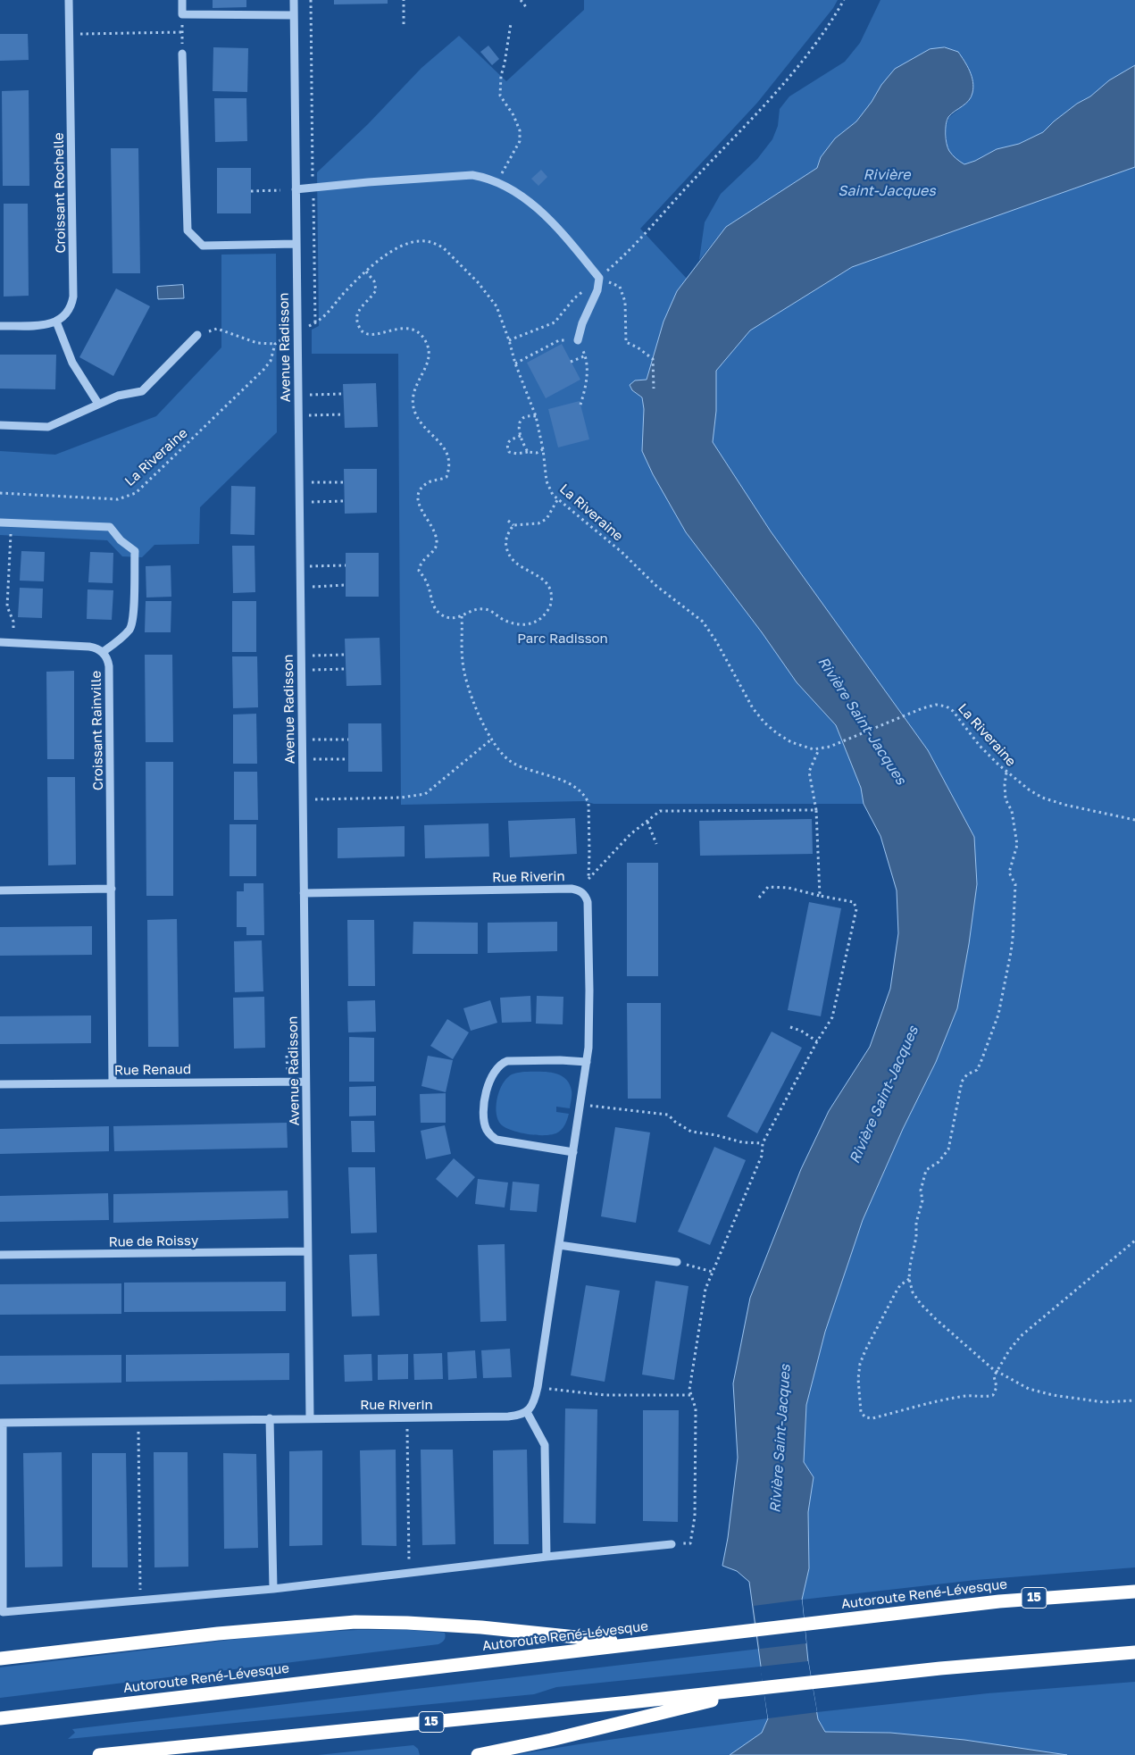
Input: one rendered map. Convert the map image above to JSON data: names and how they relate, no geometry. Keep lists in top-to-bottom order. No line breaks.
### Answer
{"streets":{"highway":["Autoroute René-Lévesque","15"],"street":["Croissant Rochelle","Avenue Radisson","Croissant Rainville","Rue Riverin","Rue Renaud","Rue de Roissy"],"path":["La Riveraine"]},"crossings":[["Avenue Radisson","Rue Riverin"],["Avenue Radisson","Rue Renaud"],["Avenue Radisson","Rue de Roissy"],["Croissant Rainville","Rue Renaud"]],"water":["Rivière Saint-Jacques"],"parks":["Parc Radisson"]}
